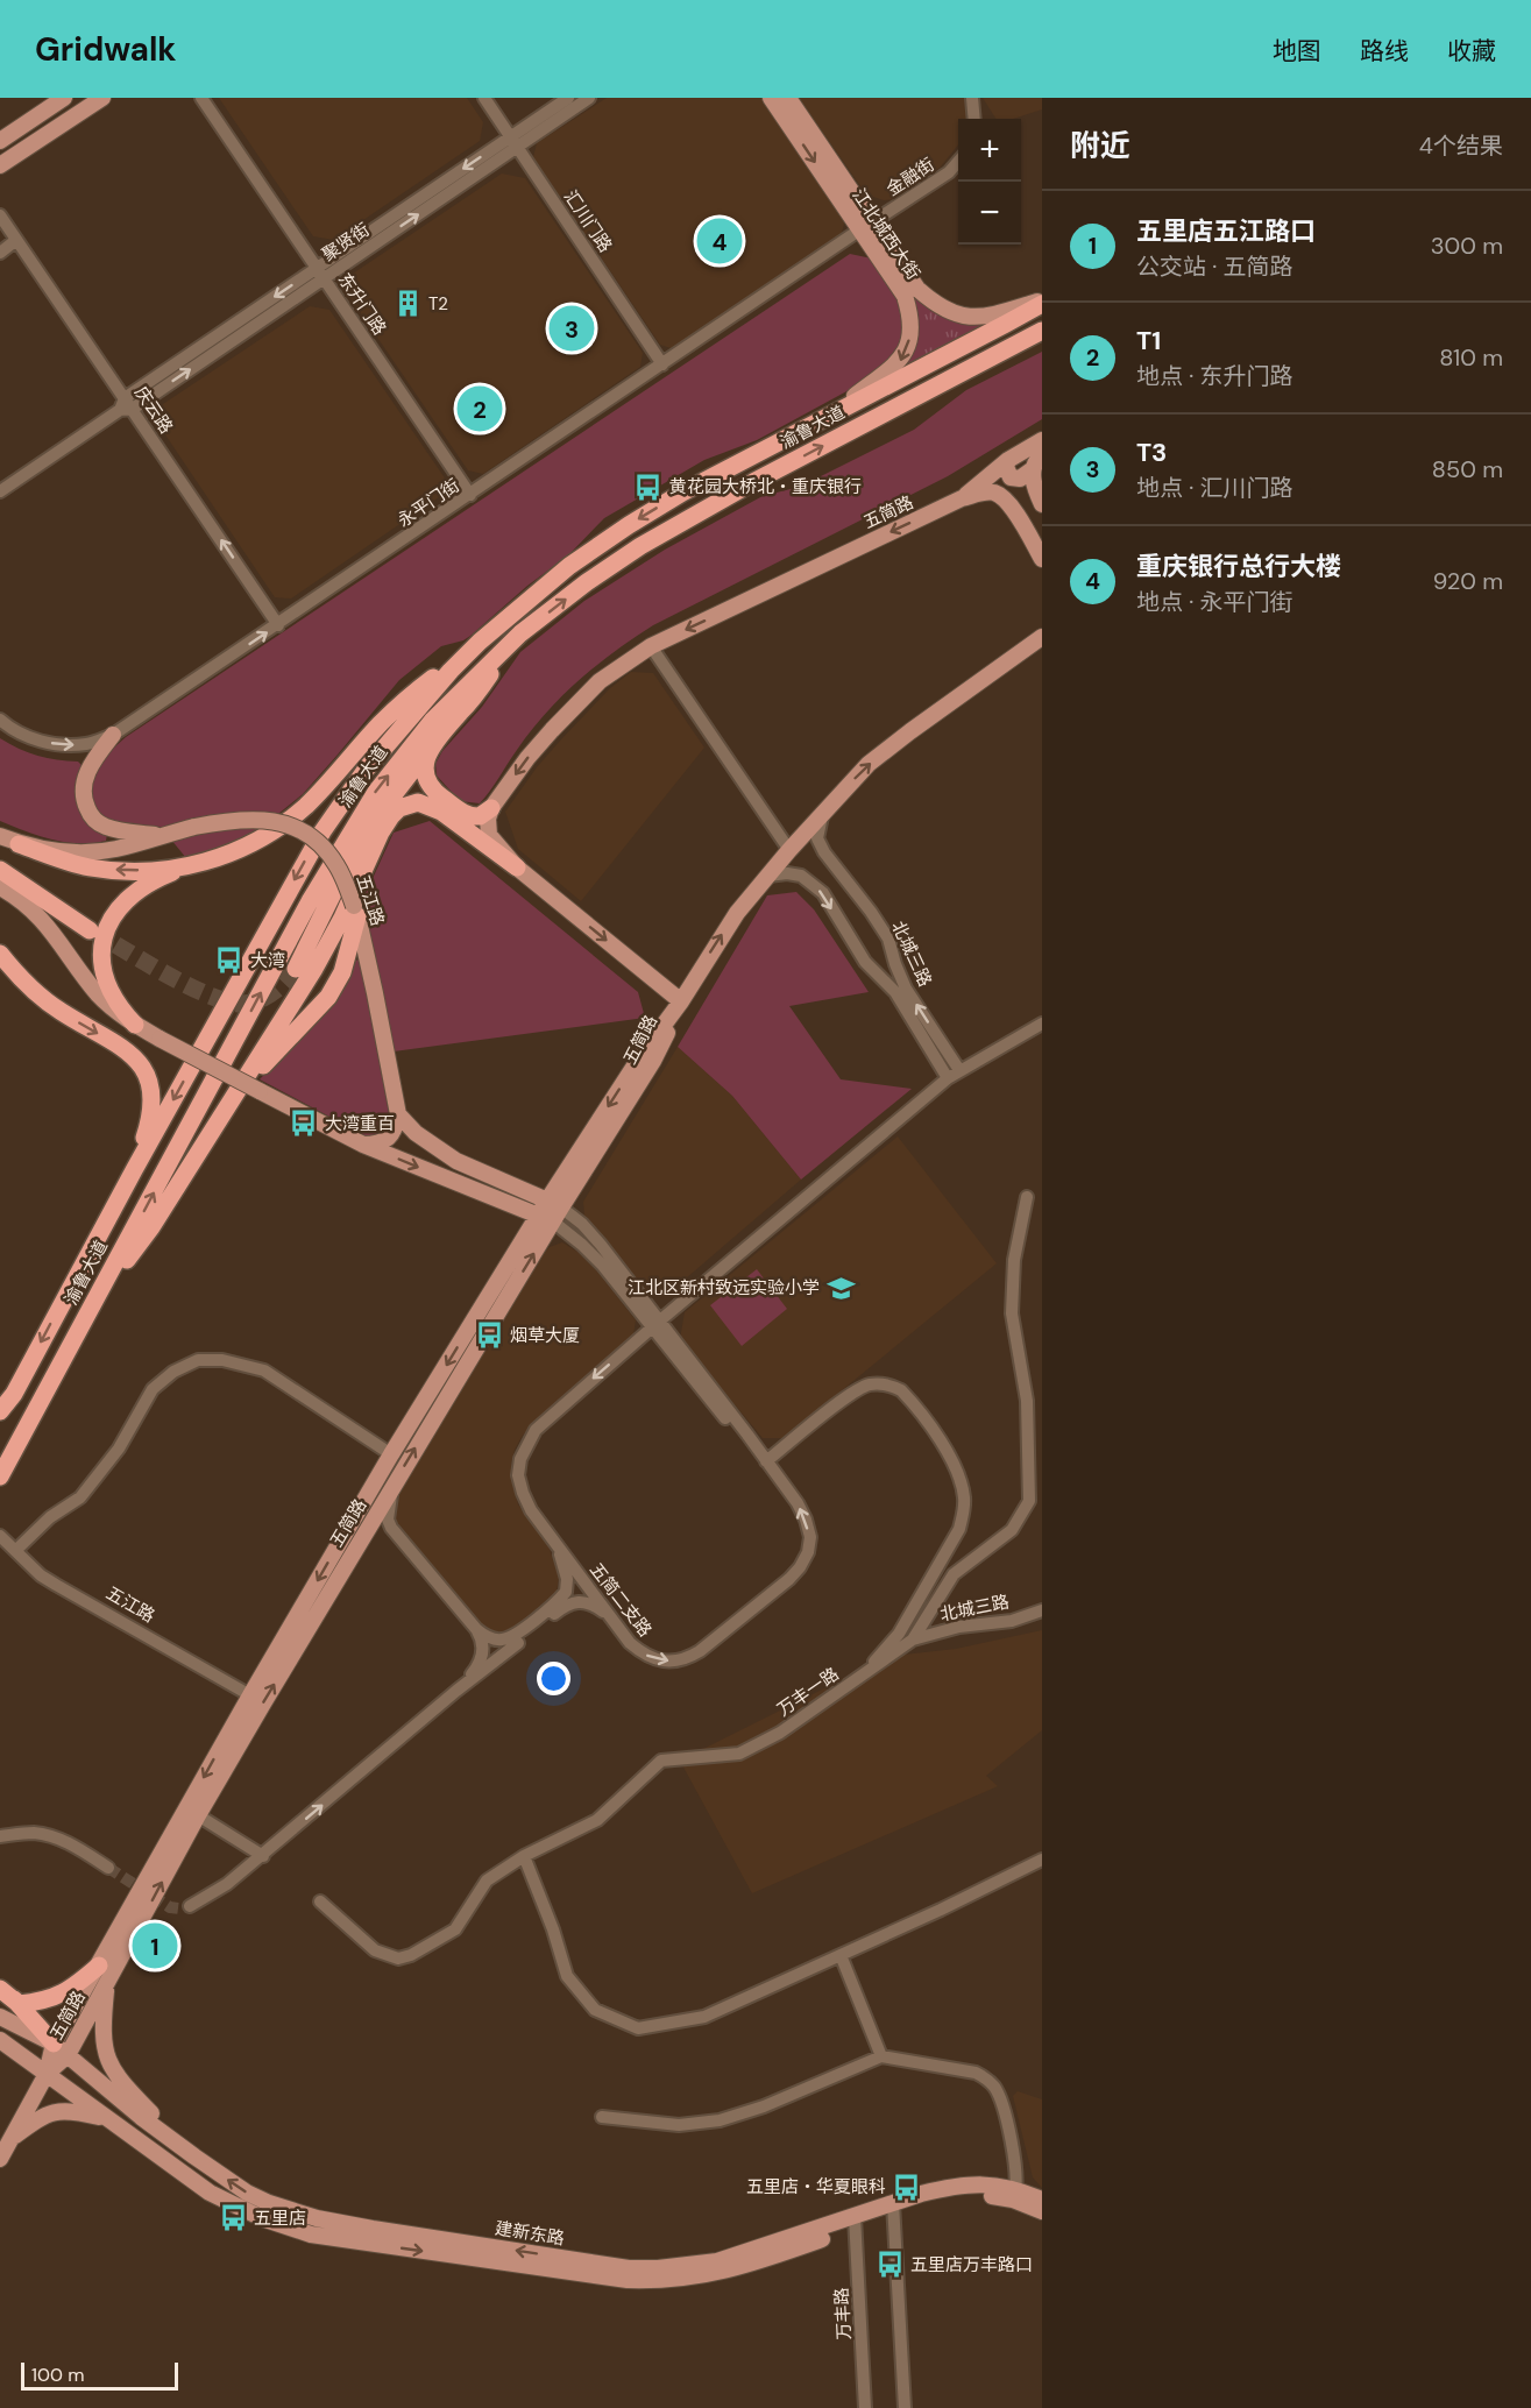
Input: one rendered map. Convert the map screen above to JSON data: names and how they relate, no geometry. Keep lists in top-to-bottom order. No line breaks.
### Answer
{"streets":{"highway":["渝鲁大道"],"main road":["江北城西大街","五简路","五江路","建新东路"],"street":["金融街","汇川门路","聚贤街","东升门路","庆云路","永平门街","北城三路","五简二支路","万丰一路","万丰路"]},"crossings":[["金融街","江北城西大街"],["金融街","永平门街"],["汇川门路","聚贤街"],["汇川门路","永平门街"],["江北城西大街","渝鲁大道"],["江北城西大街","永平门街"],["聚贤街","东升门路"],["聚贤街","庆云路"],["东升门路","永平门街"],["庆云路","永平门街"],["五简路","五江路"],["五简路","北城三路"],["五简路","五简二支路"],["五简路","建新东路"],["北城三路","万丰一路"],["建新东路","万丰路"]],"one_way":["庆云路"],"places":{"building":["T2"],"bus stop":["黄花园大桥北‧重庆银行","大湾","大湾重百","烟草大厦","五里店‧华夏眼科","五里店","五里店万丰路口"],"school or university":["江北区新村致远实验小学"]},"scale_bar":"100 m","page":{"header":"Gridwalk","nav":["地图","路线","收藏"],"heading":["附近","4个结果"],"map_buttons":["+","−"],"list":[{"mark":"1","name":"五里店五江路口","note":"公交站 · 五简路","value":"300 m"},{"mark":"2","name":"T1","note":"地点 · 东升门路","value":"810 m"},{"mark":"3","name":"T3","note":"地点 · 汇川门路","value":"850 m"},{"mark":"4","name":"重庆银行总行大楼","note":"地点 · 永平门街","value":"920 m"}],"pins":["4","3","2","1"],"scale":"100 m"}}
